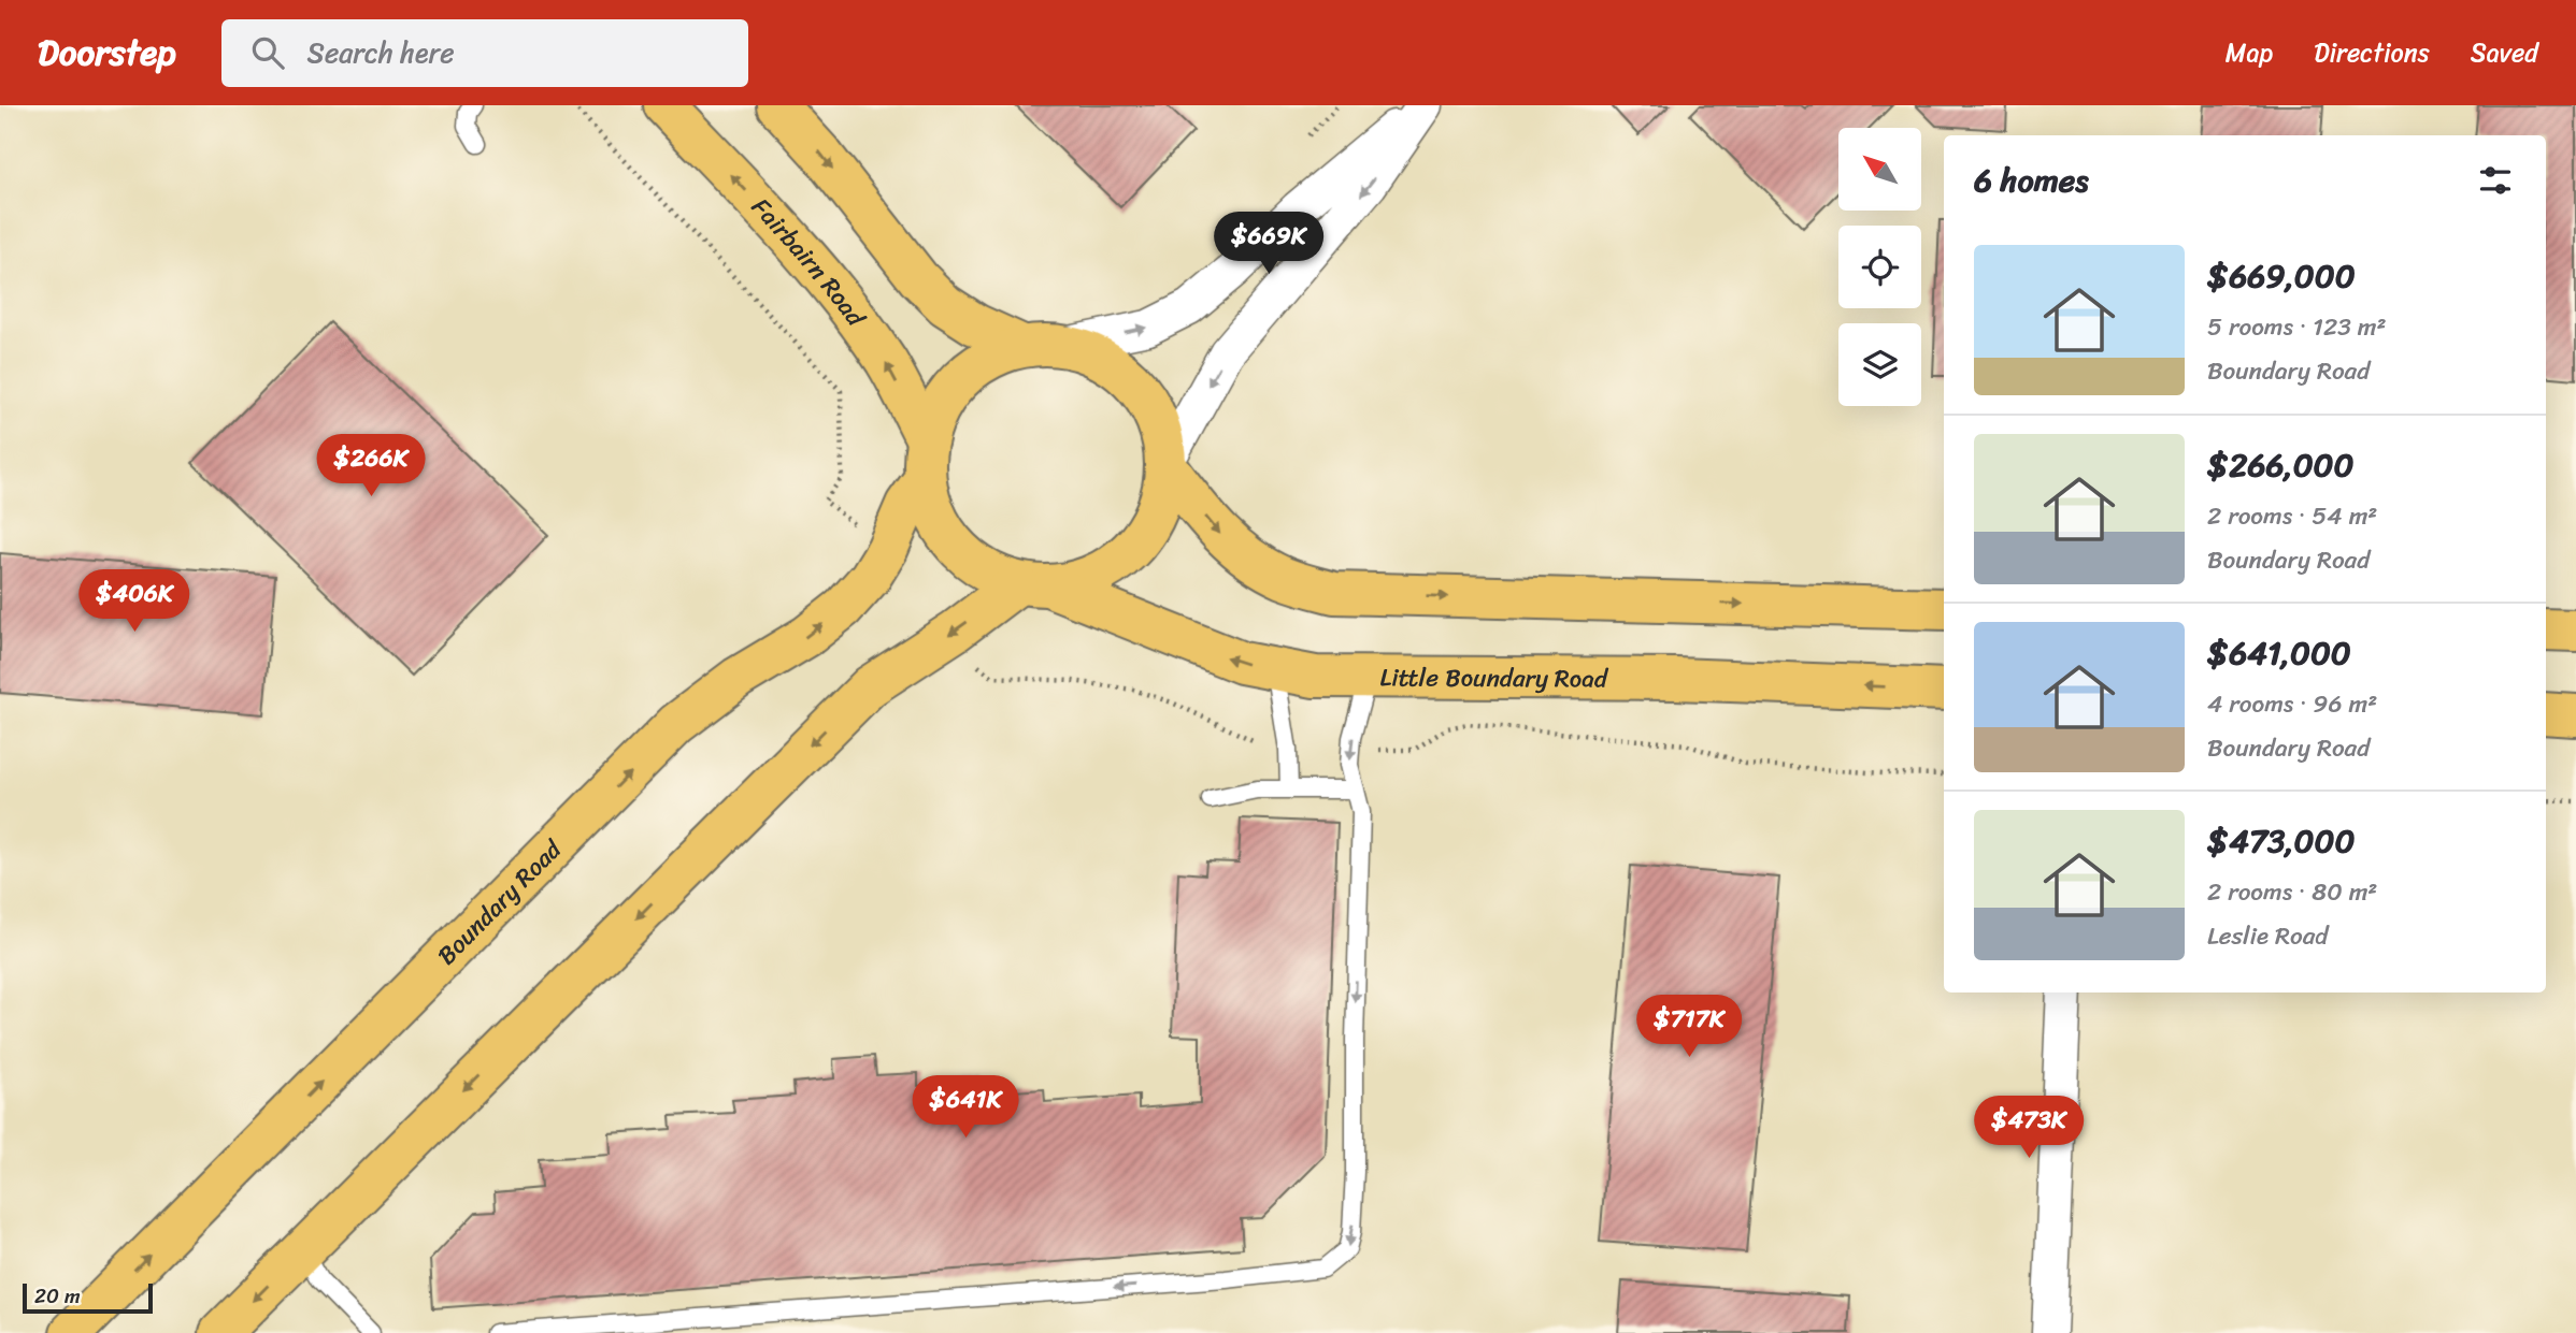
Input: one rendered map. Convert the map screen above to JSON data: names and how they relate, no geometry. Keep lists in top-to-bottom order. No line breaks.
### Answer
{"streets":{"main road":["Fairbairn Road","Little Boundary Road","Boundary Road"]},"crossings":[["Fairbairn Road","Little Boundary Road"],["Fairbairn Road","Boundary Road"],["Little Boundary Road","Boundary Road"]],"scale_bar":"20 m","north":"top left","page":{"header":"Doorstep","search":"Search here","nav":["Map","Directions","Saved"],"heading":"6 homes","price":["$669K","$266K","$406K","$717K","$641K","$473K"],"list":[{"name":"$669,000","note":"5 rooms · 123 m² · Boundary Road"},{"name":"$266,000","note":"2 rooms · 54 m² · Boundary Road"},{"name":"$641,000","note":"4 rooms · 96 m² · Boundary Road"},{"name":"$473,000","note":"2 rooms · 80 m² · Leslie Road"}],"scale":"20 m"}}
